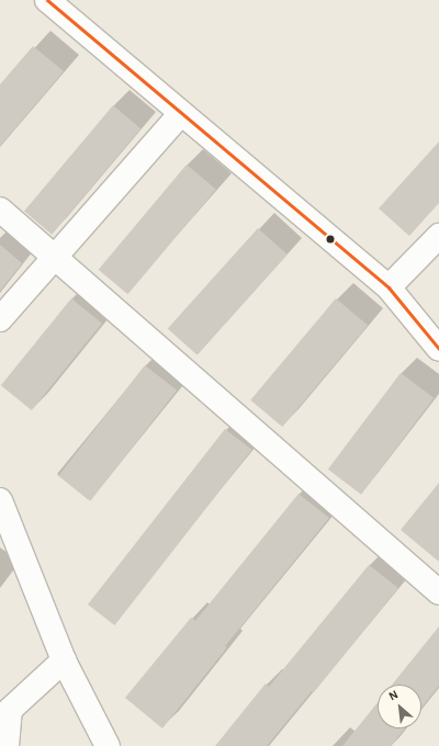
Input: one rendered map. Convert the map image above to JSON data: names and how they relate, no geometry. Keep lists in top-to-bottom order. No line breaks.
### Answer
{"north":"top left"}
